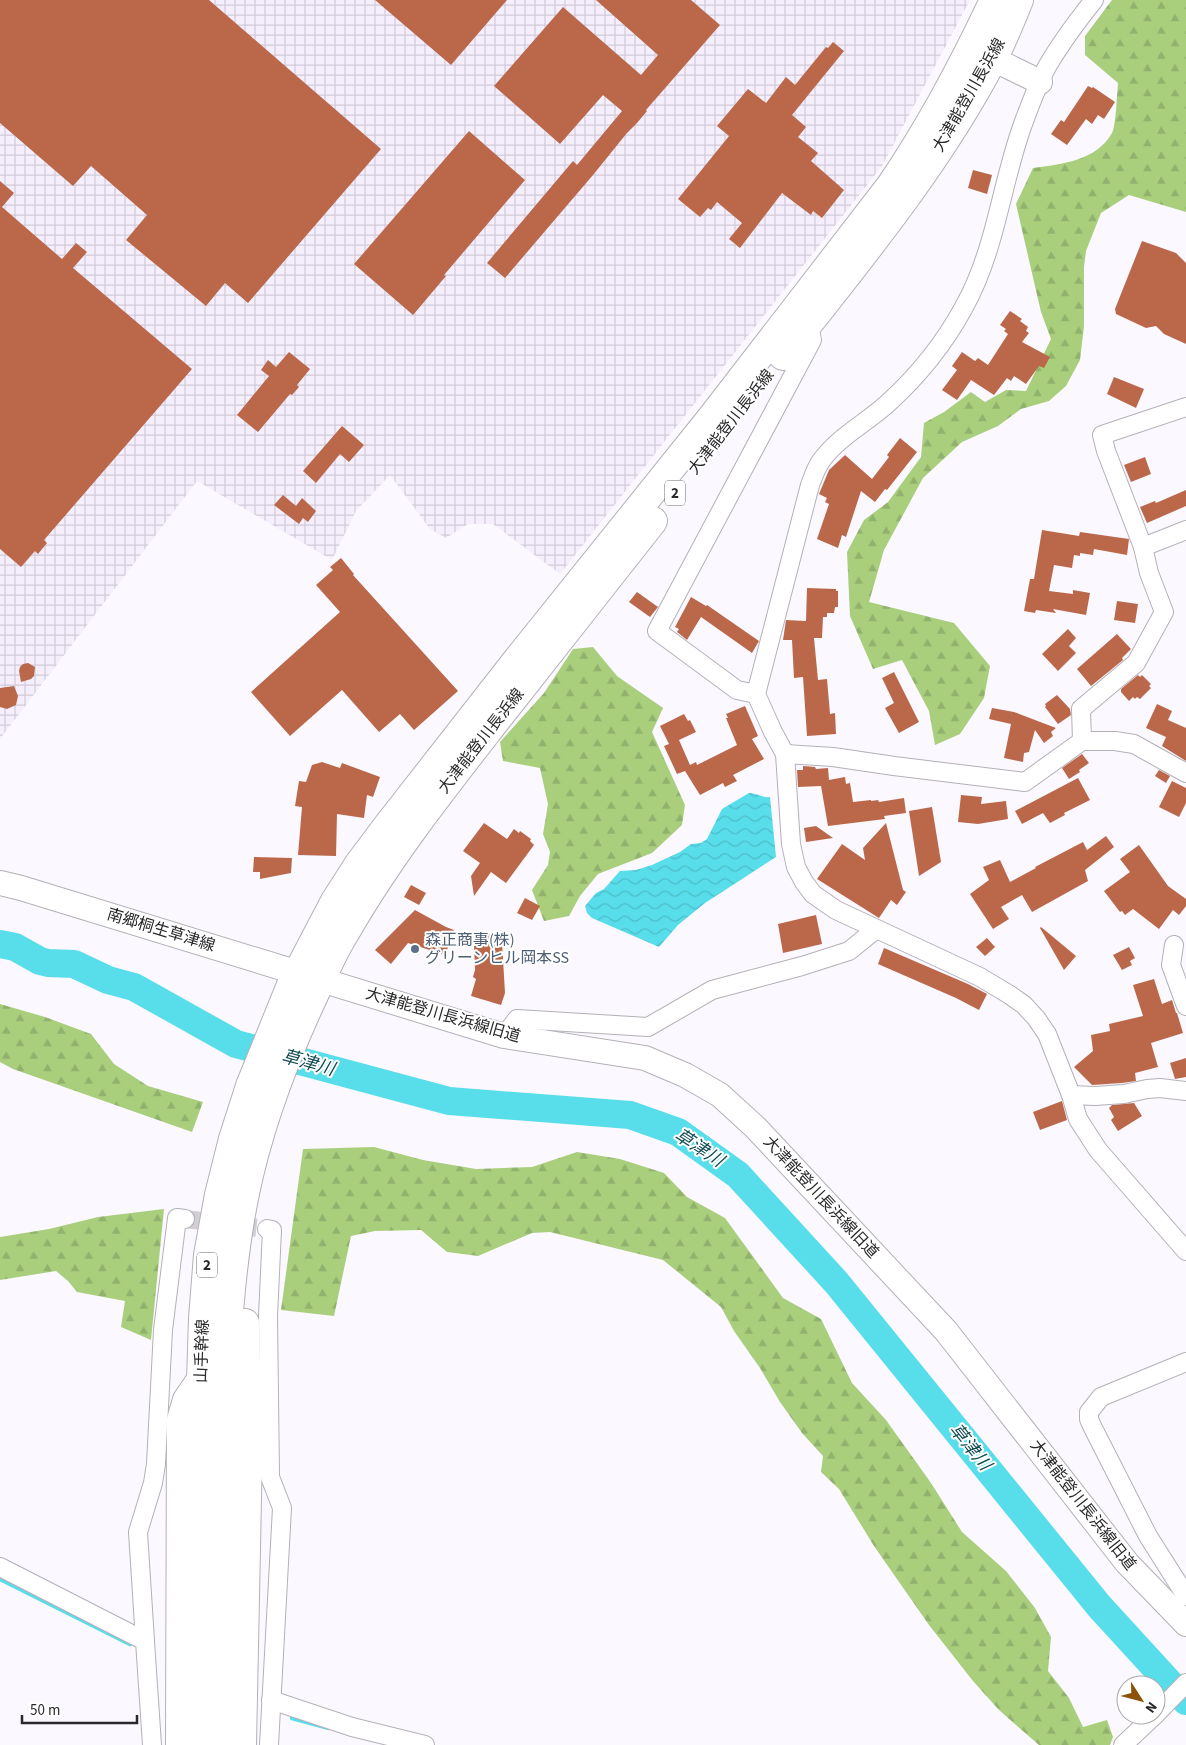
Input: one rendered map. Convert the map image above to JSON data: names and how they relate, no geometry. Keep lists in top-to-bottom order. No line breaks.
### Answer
{"streets":{"main road":["大津能登川長浜線","2","山手幹線"],"street":["南郷桐生草津線","大津能登川長浜線旧道"]},"crossings":[["大津能登川長浜線","南郷桐生草津線"],["大津能登川長浜線","大津能登川長浜線旧道"],["大津能登川長浜線","山手幹線"],["南郷桐生草津線","大津能登川長浜線旧道"],["南郷桐生草津線","山手幹線"],["大津能登川長浜線旧道","山手幹線"]],"water":["草津川"],"places":["森正商事(株) グリーンヒル岡本SS"],"scale_bar":"50 m","north":"bottom right"}
